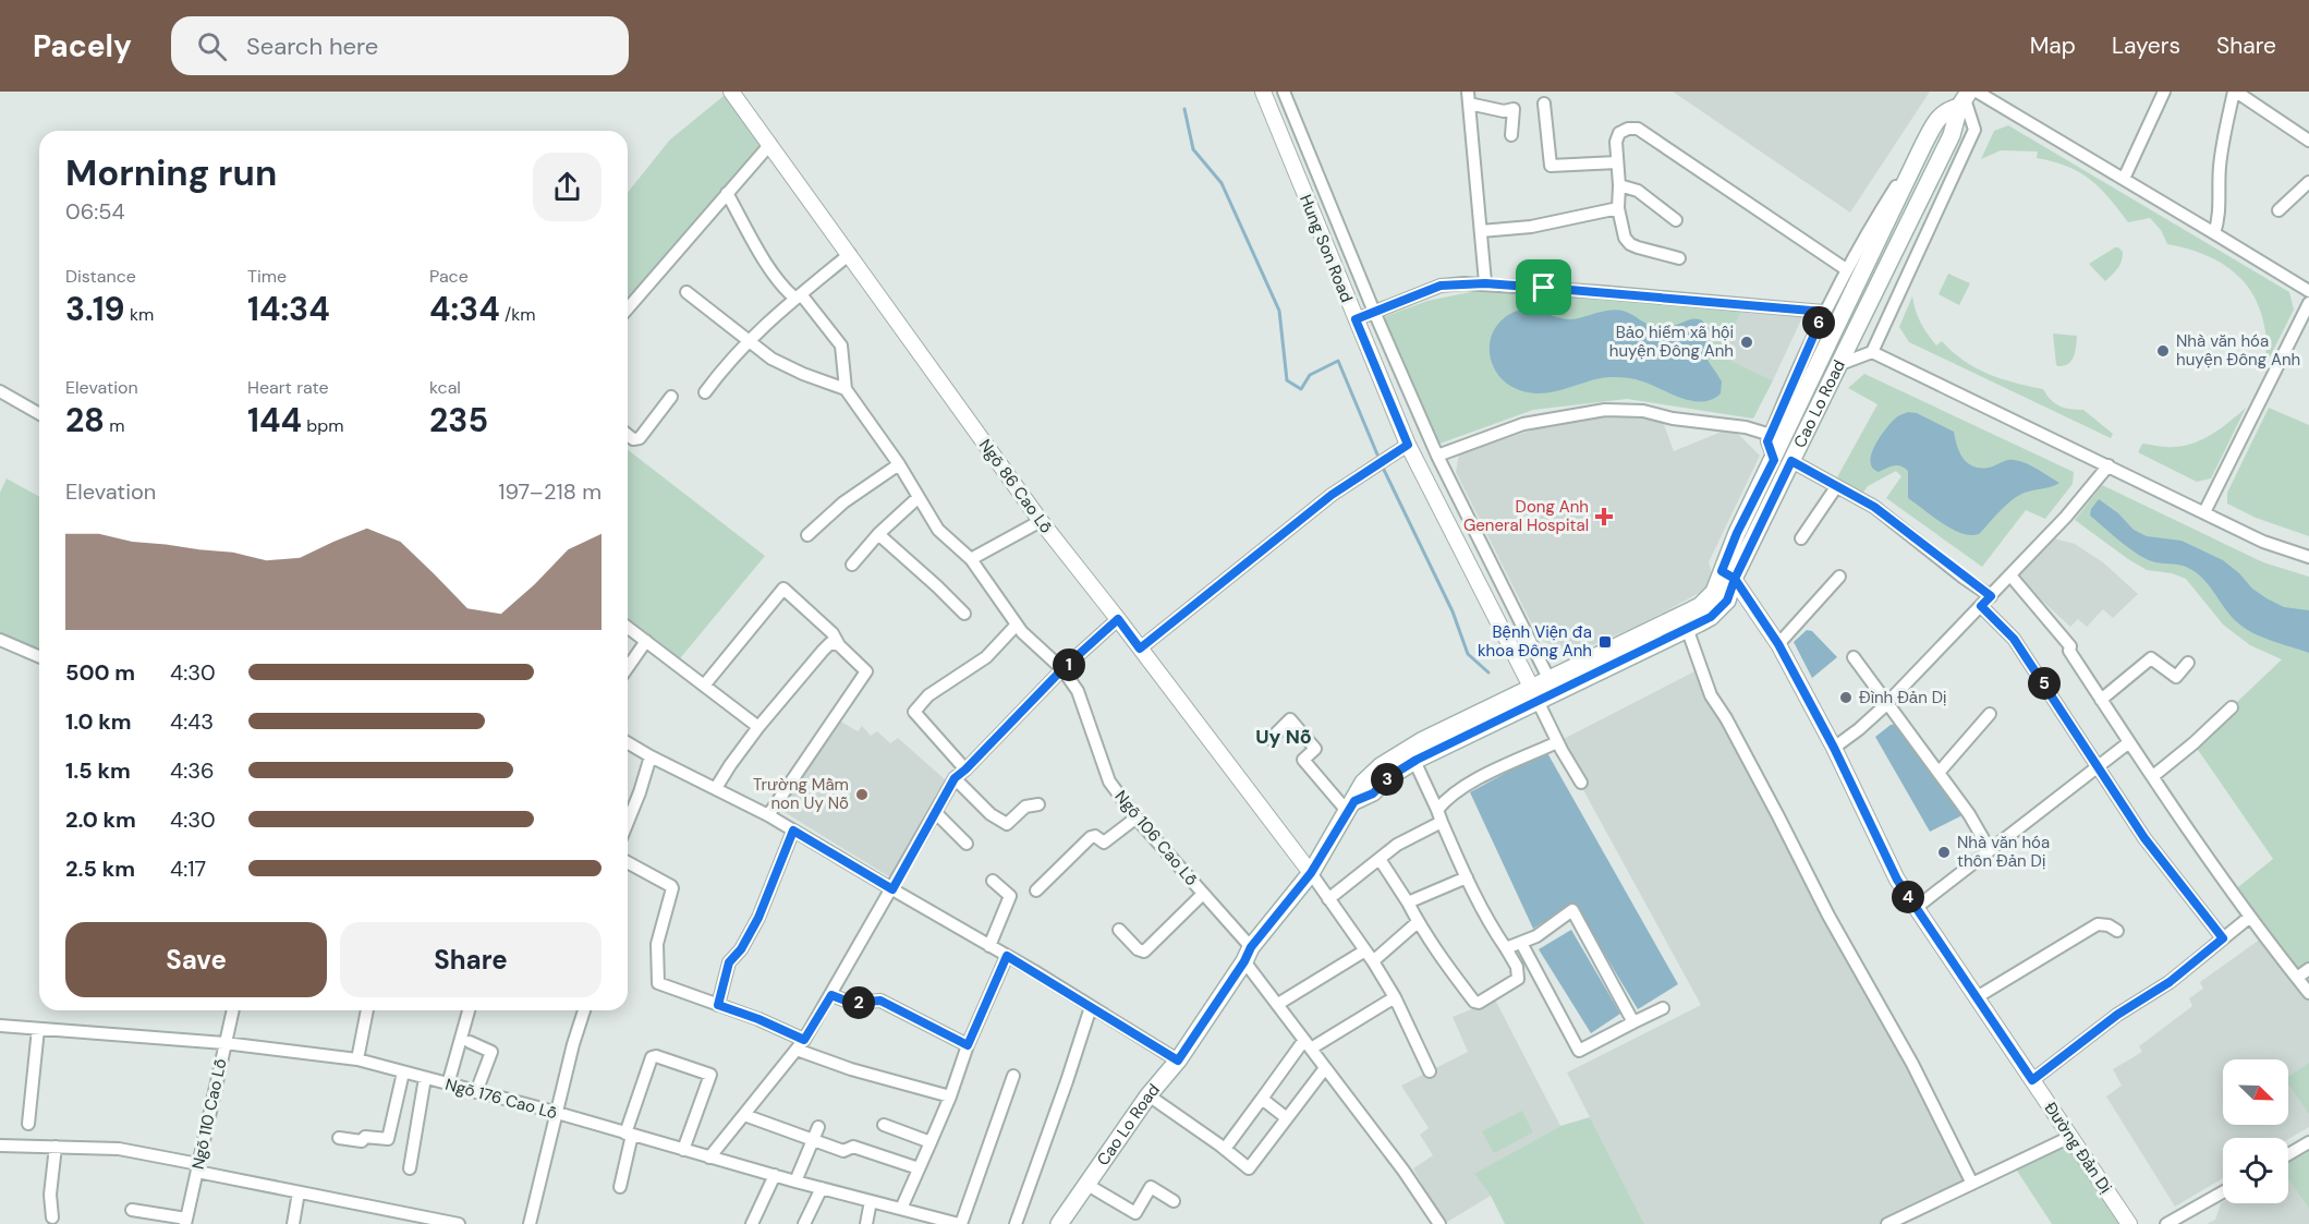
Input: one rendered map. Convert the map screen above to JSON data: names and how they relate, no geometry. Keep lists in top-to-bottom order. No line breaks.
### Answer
{"streets":{"main road":["Cao Lo Road"],"street":["Hung Son Road","Ngõ 86 Cao Lỗ","Ngõ 106 Cao Lỗ","Ngõ 176 Cao Lỗ","Ngõ 110 Cao Lỗ","Đường Đản Dị"]},"crossings":[["Hung Son Road","Cao Lo Road"],["Cao Lo Road","Ngõ 86 Cao Lỗ"],["Cao Lo Road","Ngõ 106 Cao Lỗ"],["Cao Lo Road","Đường Đản Dị"],["Ngõ 176 Cao Lỗ","Ngõ 110 Cao Lỗ"]],"districts":["Uy Nỗ"],"places":{"other":["Bảo hiểm xã hội huyện Đông Anh","Nhà văn hóa huyện Đông Anh","Đình Đản Dị","Trường Mầm non Uy Nỗ","Nhà văn hóa thôn Đản Dị"],"health":["Dong Anh General Hospital"],"transit":["Bệnh Viện đa khoa Đông Anh"]},"north":"bottom right","page":{"header":"Pacely","search":"Search here","nav":["Map","Layers","Share"],"heading":["Morning run","06:54"],"stats":[["Distance","3.19 km"],["Time","14:34"],["Pace","4:34 /km"],["Elevation","28 m"],["Heart rate","144 bpm"],["kcal","235"]],"pins":["6","1","5","3","4","2"],"chart":["Elevation","197–218 m"],"list":[{"name":"500 m","note":"4:30"},{"name":"1.0 km","note":"4:43"},{"name":"1.5 km","note":"4:36"},{"name":"2.0 km","note":"4:30"},{"name":"2.5 km","note":"4:17"}],"buttons":["Save","Share"]}}
